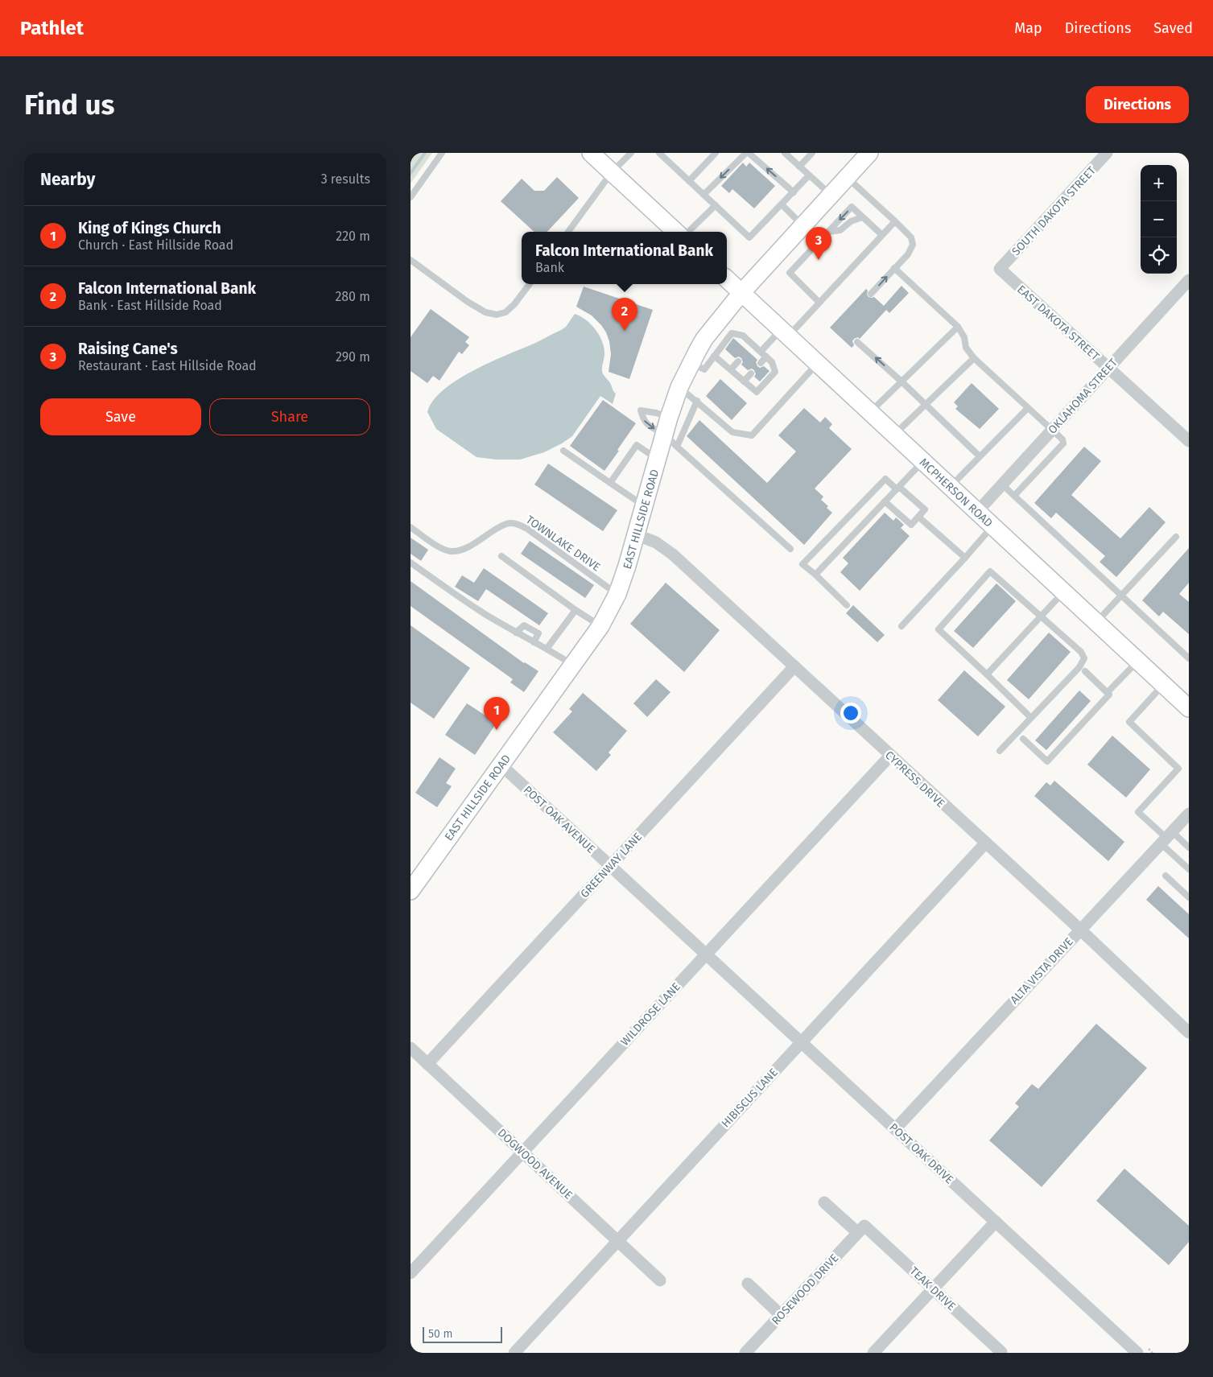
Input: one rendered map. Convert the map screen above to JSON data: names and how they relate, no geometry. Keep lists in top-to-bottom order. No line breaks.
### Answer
{"streets":{"street":["SOUTH DAKOTA STREET","EAST DAKOTA STREET","OKLAHOMA STREET","MCPHERSON ROAD","EAST HILLSIDE ROAD","CYPRESS DRIVE","POST OAK AVENUE","GREENWAY LANE","ALTA VISTA DRIVE","WILDROSE LANE","HIBISCUS LANE","POST OAK DRIVE","DOGWOOD AVENUE","TEAK DRIVE","ROSEWOOD DRIVE"],"lane":["TOWNLAKE DRIVE"]},"crossings":[["SOUTH DAKOTA STREET","EAST DAKOTA STREET"],["EAST DAKOTA STREET","OKLAHOMA STREET"],["OKLAHOMA STREET","MCPHERSON ROAD"],["MCPHERSON ROAD","EAST HILLSIDE ROAD"],["EAST HILLSIDE ROAD","TOWNLAKE DRIVE"],["EAST HILLSIDE ROAD","CYPRESS DRIVE"],["EAST HILLSIDE ROAD","POST OAK AVENUE"],["CYPRESS DRIVE","GREENWAY LANE"],["CYPRESS DRIVE","ALTA VISTA DRIVE"],["CYPRESS DRIVE","WILDROSE LANE"],["CYPRESS DRIVE","HIBISCUS LANE"],["POST OAK AVENUE","GREENWAY LANE"],["POST OAK AVENUE","WILDROSE LANE"],["POST OAK AVENUE","POST OAK DRIVE"],["GREENWAY LANE","DOGWOOD AVENUE"],["ALTA VISTA DRIVE","POST OAK DRIVE"],["WILDROSE LANE","POST OAK DRIVE"],["WILDROSE LANE","DOGWOOD AVENUE"],["HIBISCUS LANE","POST OAK DRIVE"],["HIBISCUS LANE","DOGWOOD AVENUE"],["TEAK DRIVE","ROSEWOOD DRIVE"]],"scale_bar":"50 m","page":{"header":"Pathlet","nav":["Map","Directions","Saved"],"buttons":["Directions",["Save","Share"]],"title":"Find us","heading":["Nearby","3 results"],"map_buttons":["+","−"],"list":[{"mark":"1","name":"King of Kings Church","note":"Church · East Hillside Road","value":"220 m"},{"mark":"2","name":"Falcon International Bank","note":"Bank · East Hillside Road","value":"280 m"},{"mark":"3","name":"Raising Cane's","note":"Restaurant · East Hillside Road","value":"290 m"}],"pins":["3","2","1"],"popup":["Falcon International Bank","Bank"],"scale":"50 m"}}
